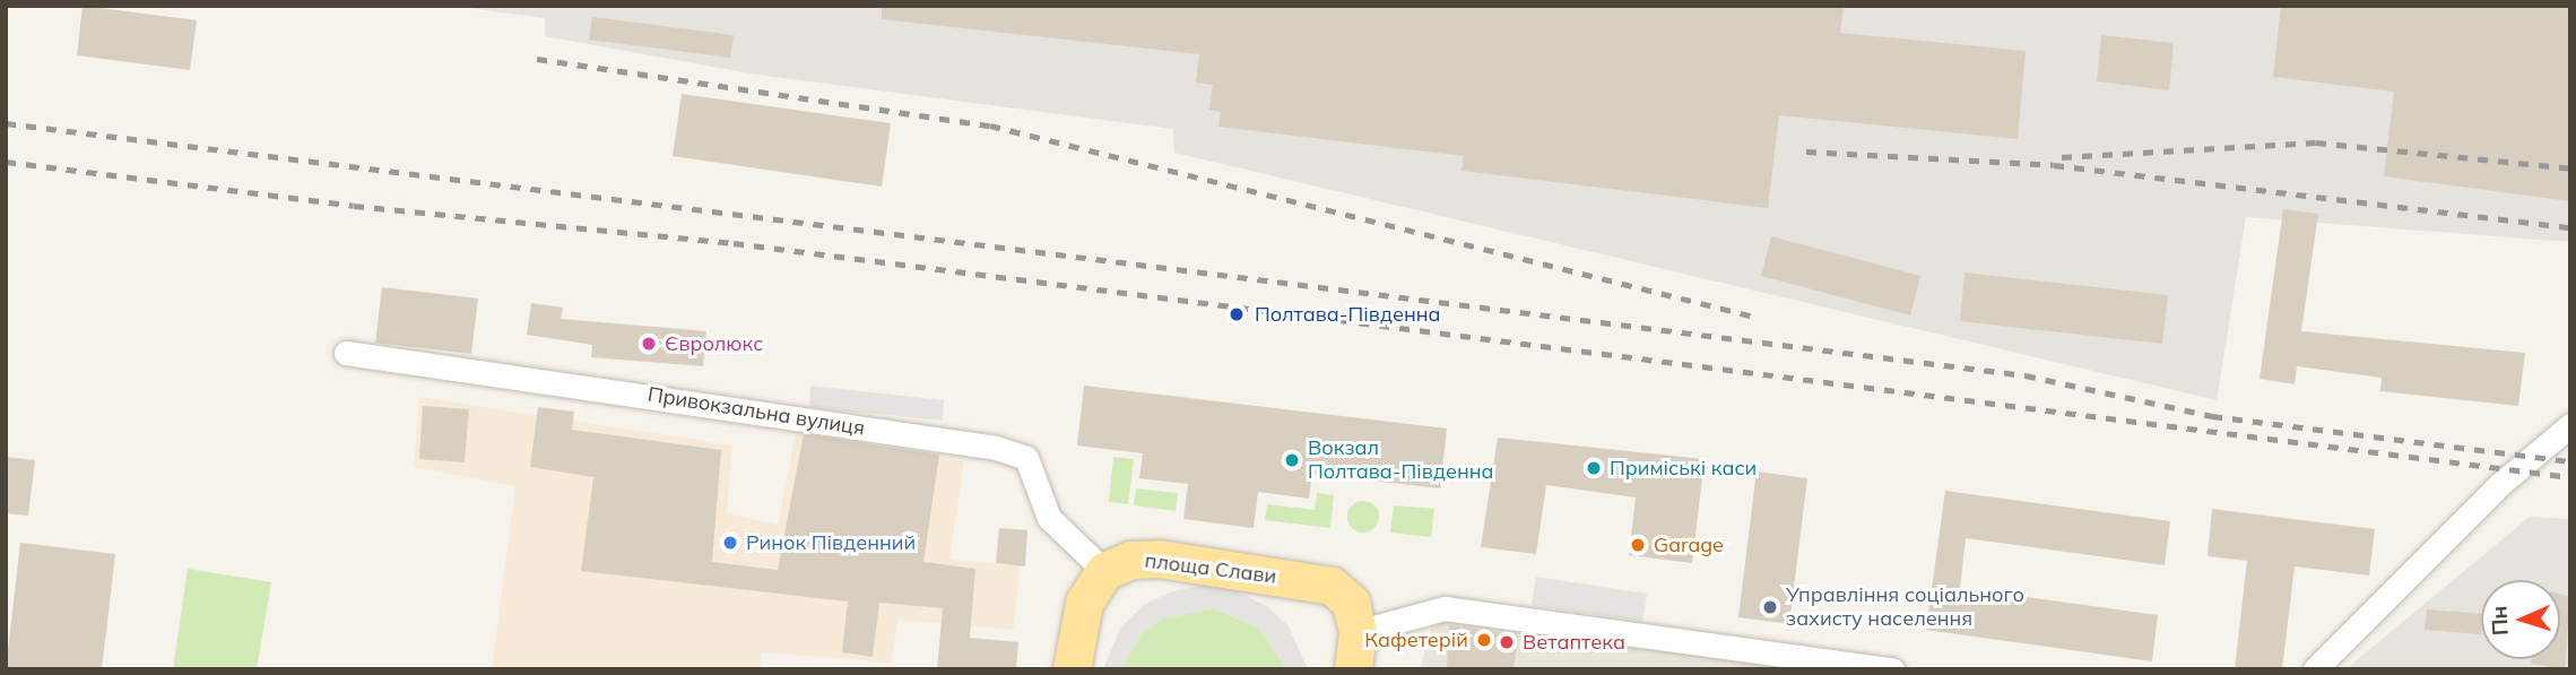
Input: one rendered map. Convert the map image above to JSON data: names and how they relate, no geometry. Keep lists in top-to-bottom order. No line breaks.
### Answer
{"streets":{"main road":["площа Слави"],"street":["Привокзальна вулиця"]},"crossings":[["Привокзальна вулиця","площа Слави"]],"places":["Полтава-Південна","Євролюкс","Вокзал Полтава-Південна","Приміські каси","Ринок Південний","Garage","Управління соціального захисту населення","Кафетерій","Ветаптека"],"north":"left"}
